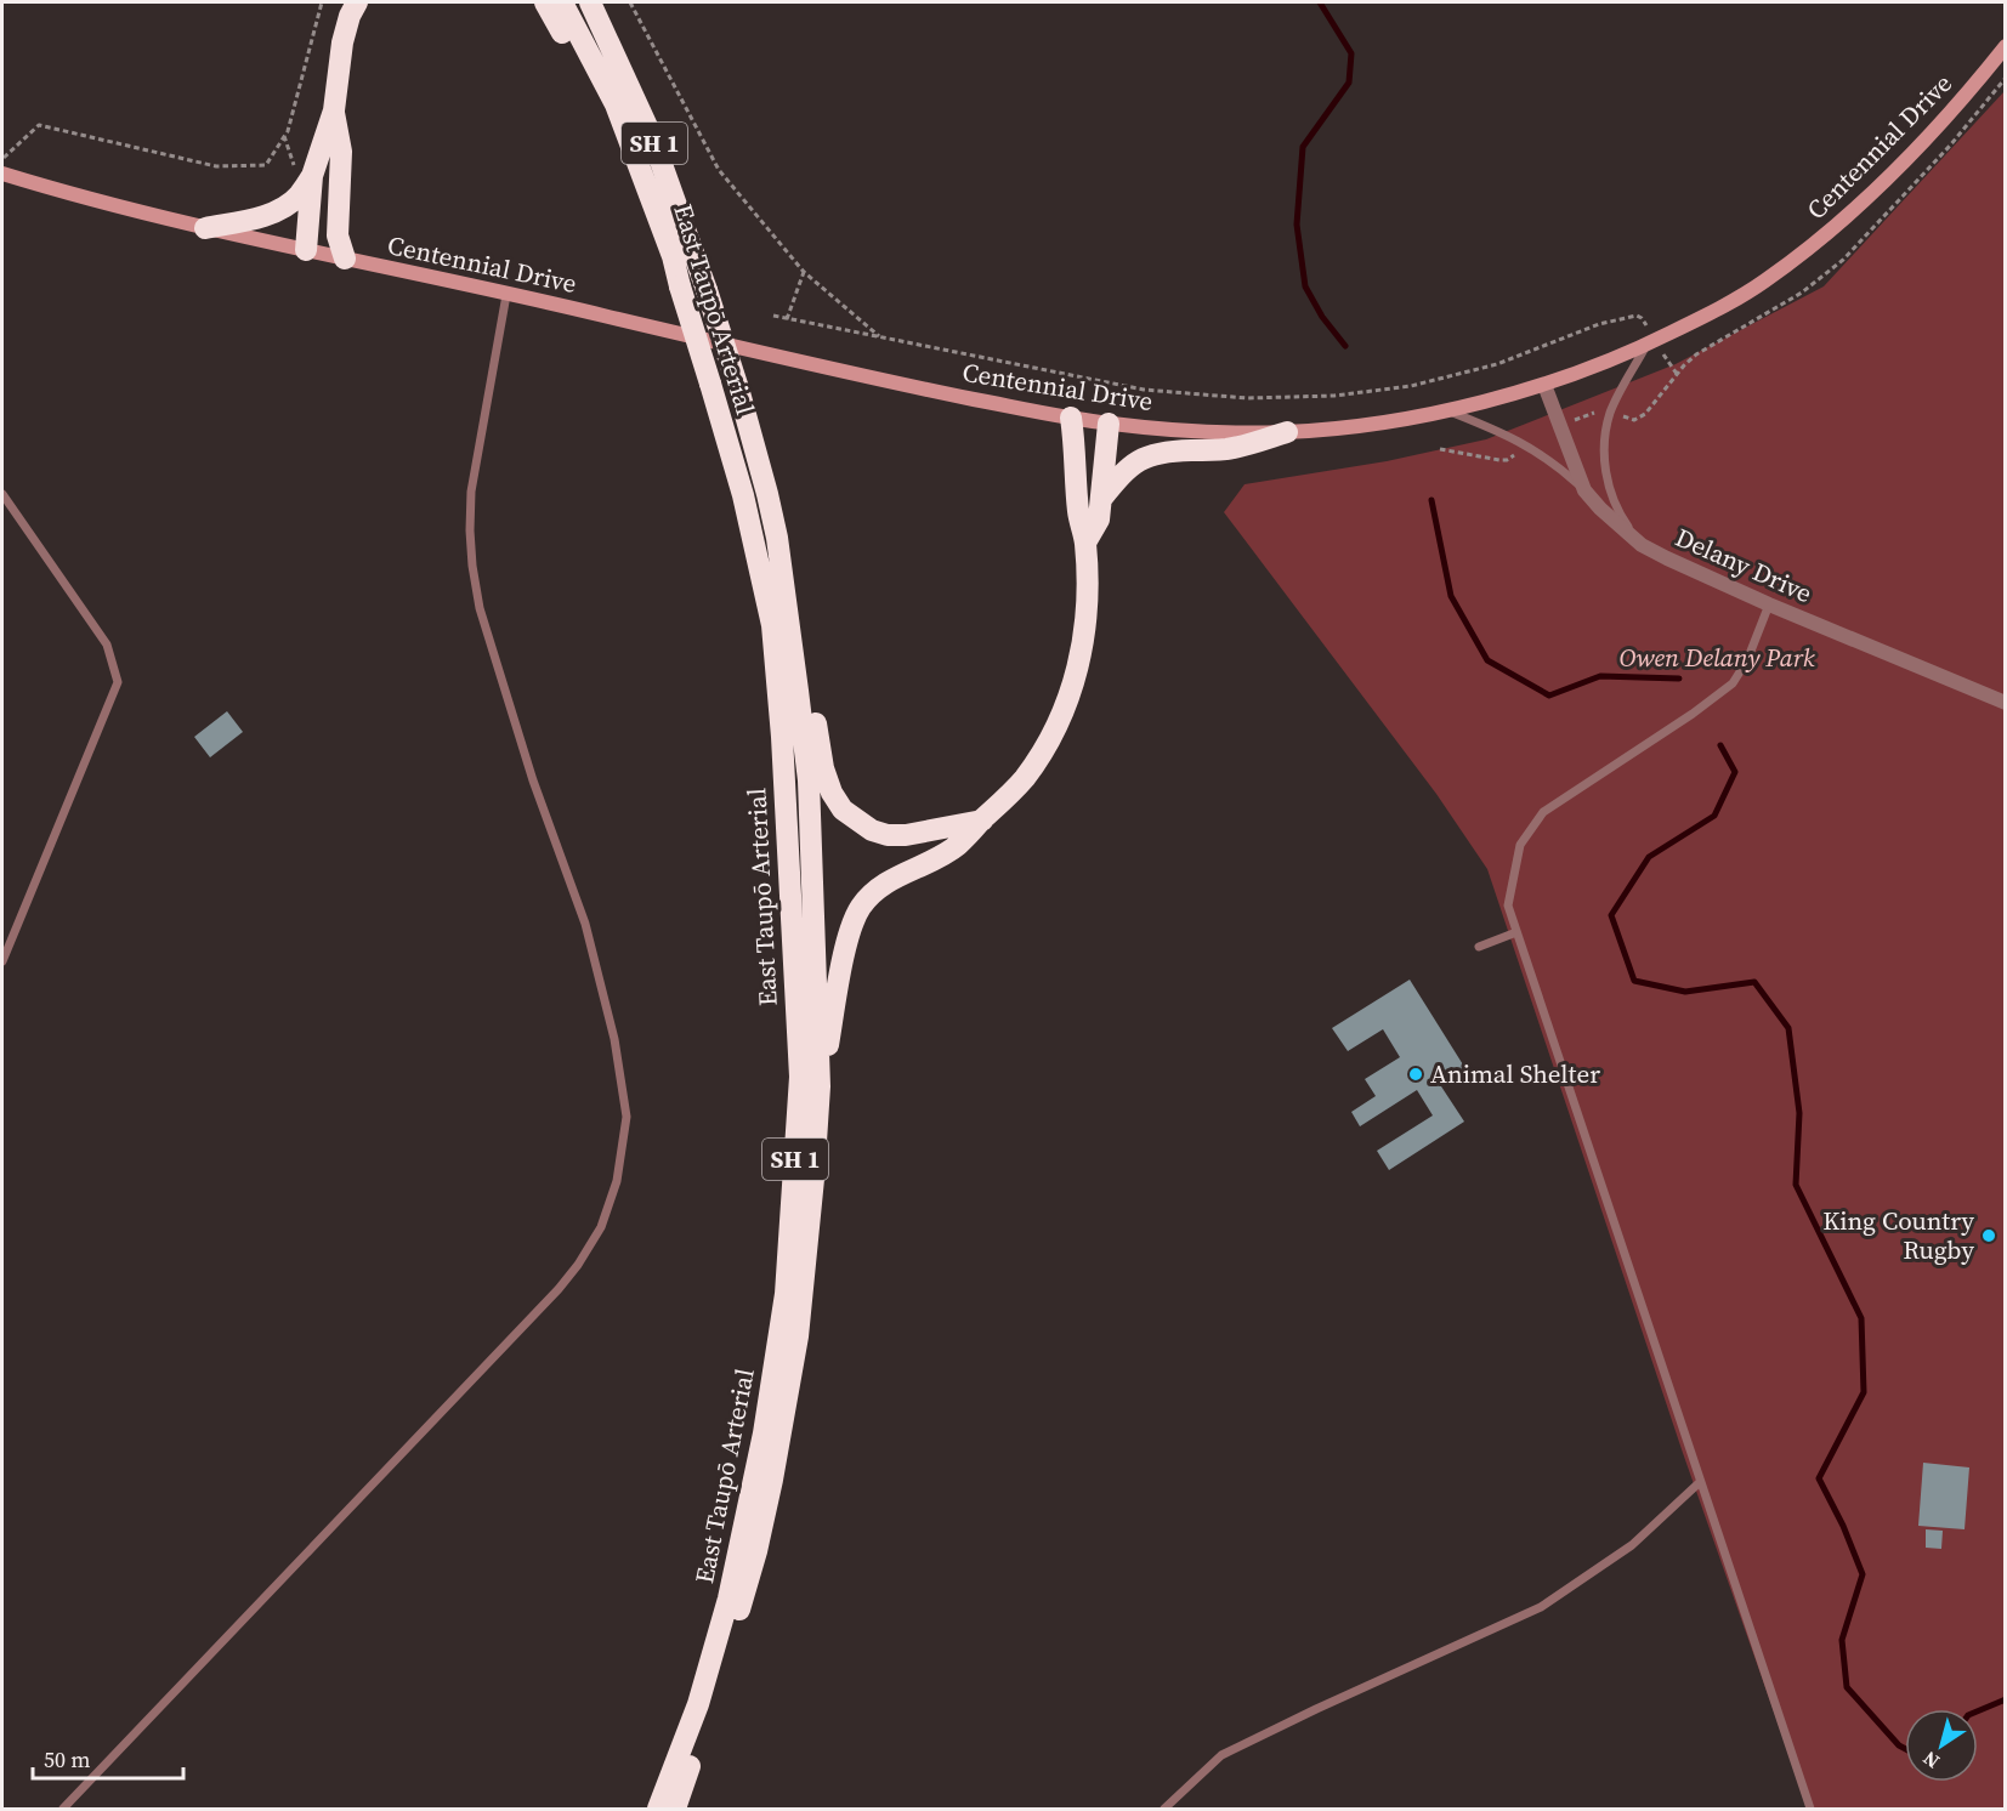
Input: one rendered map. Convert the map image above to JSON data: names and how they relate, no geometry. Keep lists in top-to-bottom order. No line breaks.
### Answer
{"streets":{"highway":["SH 1","East Taupō Arterial"],"main road":["Centennial Drive"],"street":["Delany Drive"]},"crossings":[["Centennial Drive","Delany Drive"]],"parks":["Owen Delany Park"],"places":["Animal Shelter","King Country Rugby"],"scale_bar":"50 m","north":"bottom left"}
